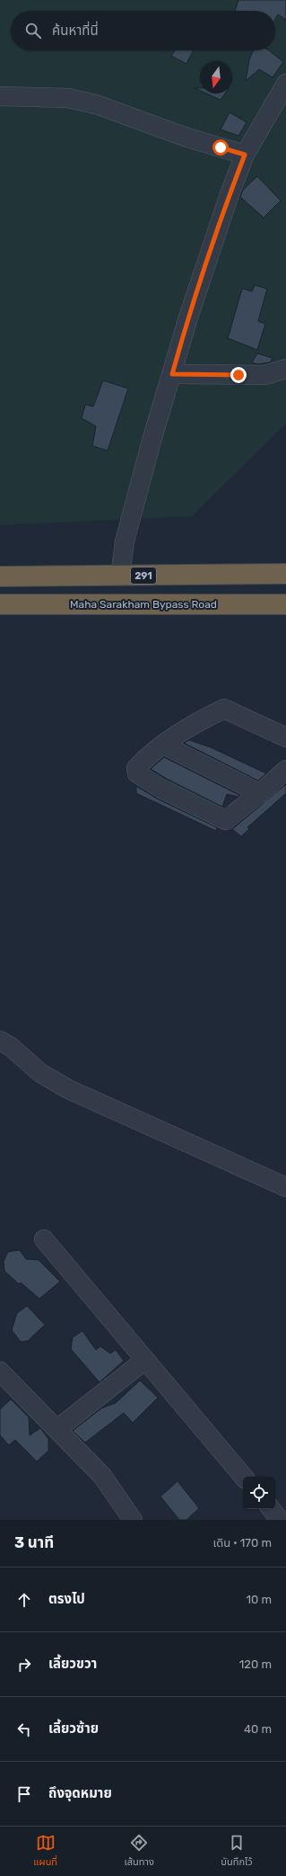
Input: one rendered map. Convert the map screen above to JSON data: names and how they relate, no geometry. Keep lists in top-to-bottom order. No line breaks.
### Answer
{"streets":{"highway":["291","Maha Sarakham Bypass Road"]},"north":"bottom","page":{"search":"ค้นหาที่นี่","heading":["3 นาที","เดิน · 170 m"],"list":[["ตรงไป","10 m"],["เลี้ยวขวา","120 m"],["เลี้ยวซ้าย","40 m"],"ถึงจุดหมาย"],"nav":["แผนที่","เส้นทาง","บันทึกไว้"]}}
